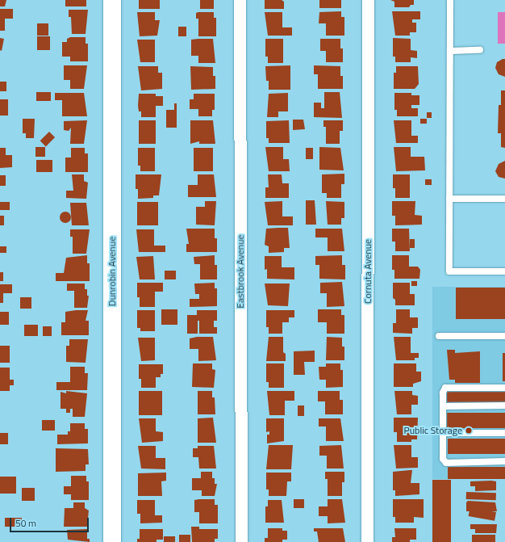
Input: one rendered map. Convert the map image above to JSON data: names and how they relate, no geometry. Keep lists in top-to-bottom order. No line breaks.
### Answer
{"streets":{"street":["Dunrobin Avenue","Eastbrook Avenue","Cornuta Avenue"]},"places":["Public Storage"],"scale_bar":"50 m"}
